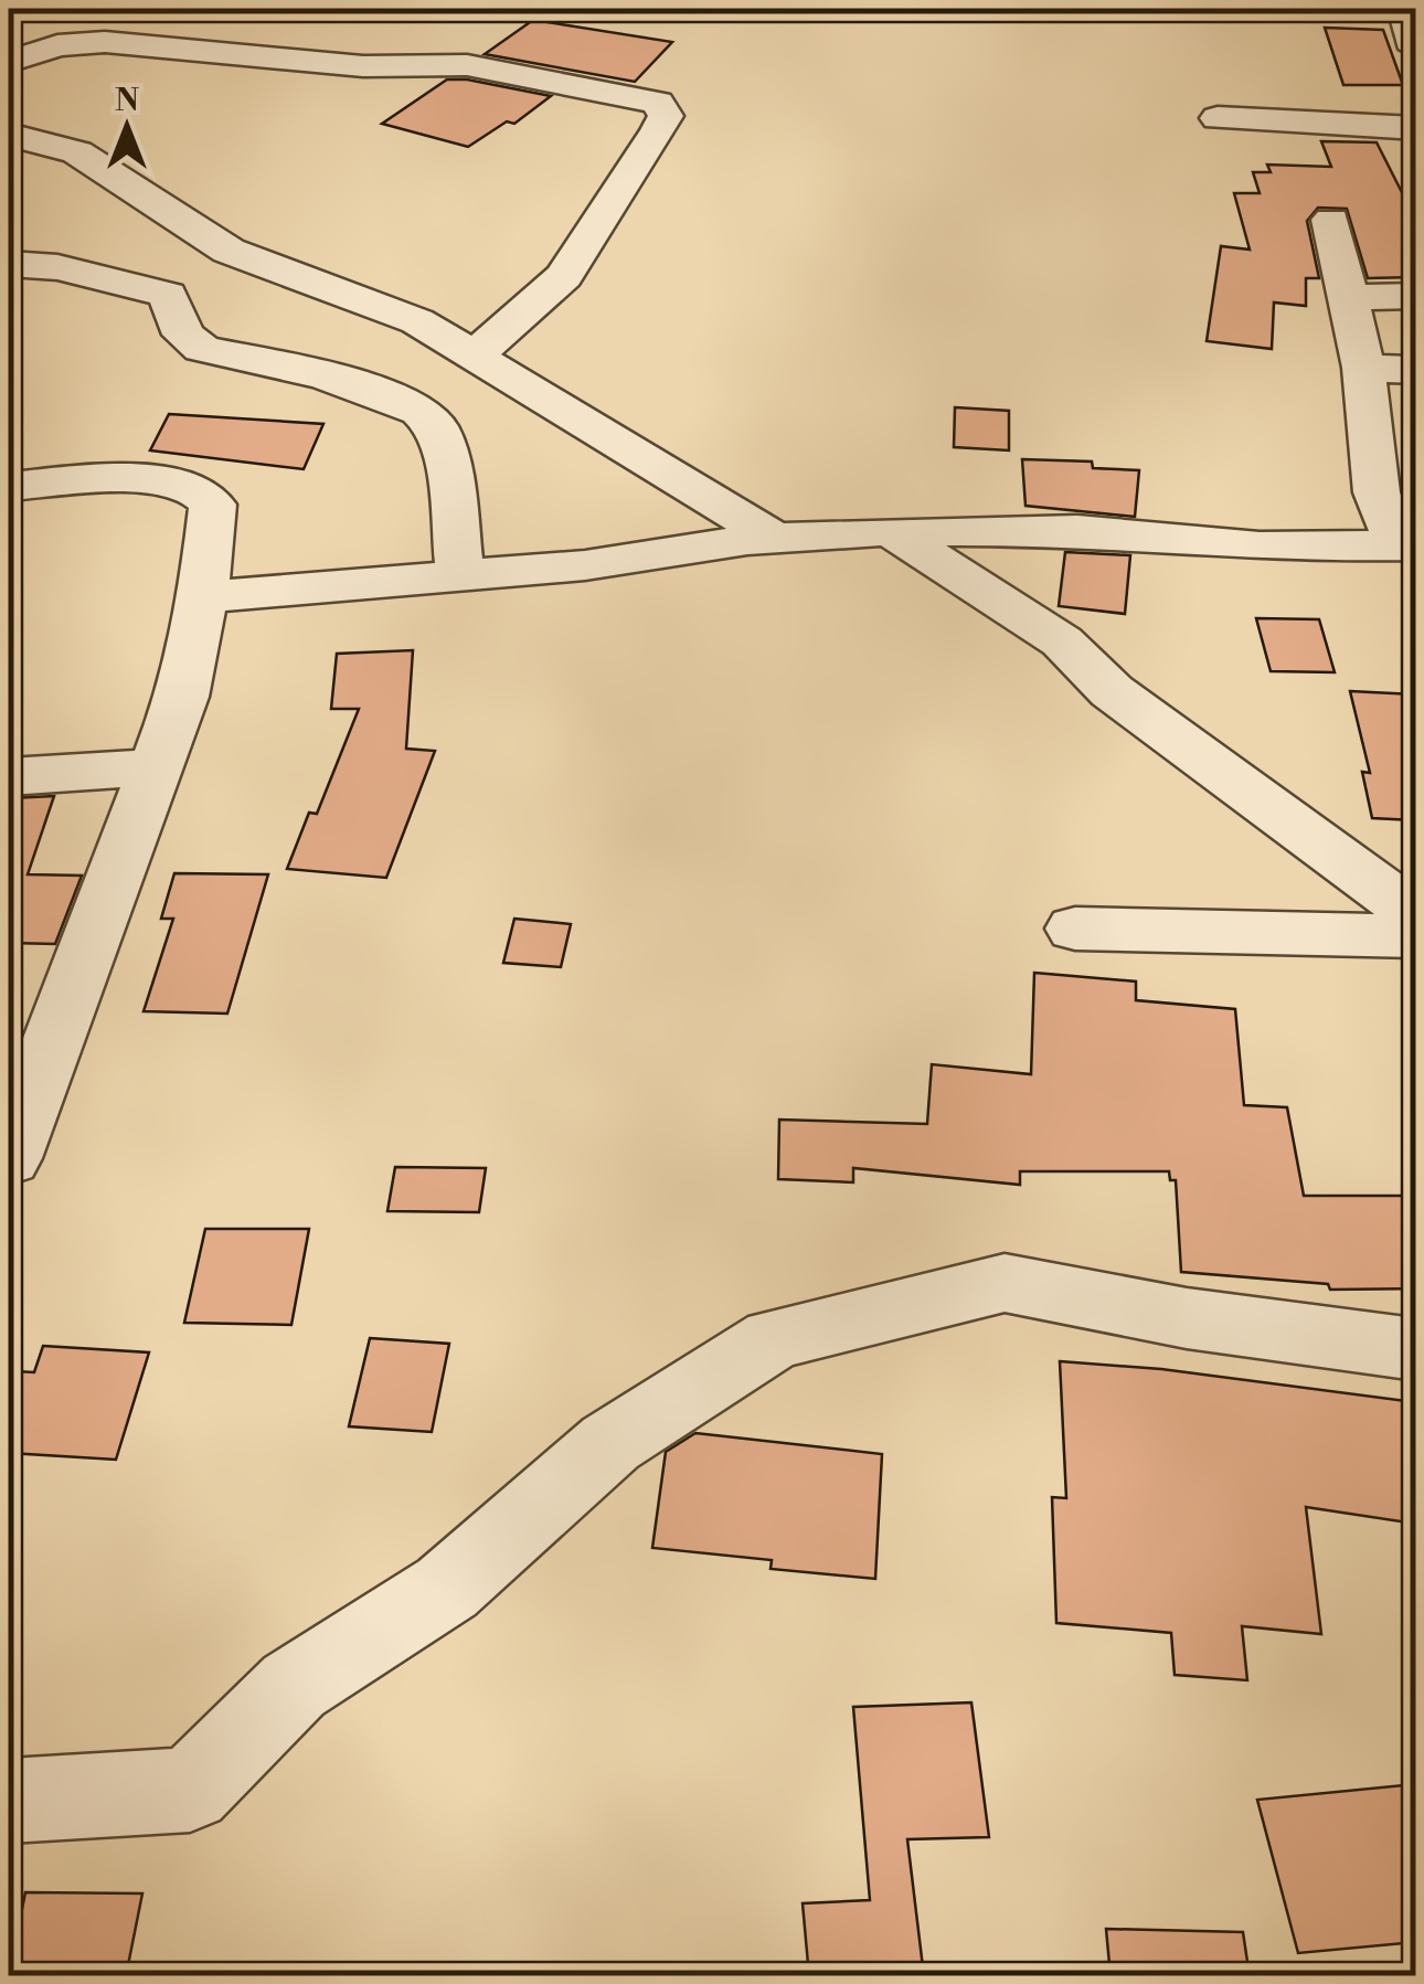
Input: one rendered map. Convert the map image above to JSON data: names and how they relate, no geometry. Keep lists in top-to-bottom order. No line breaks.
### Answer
{"north":"top"}
